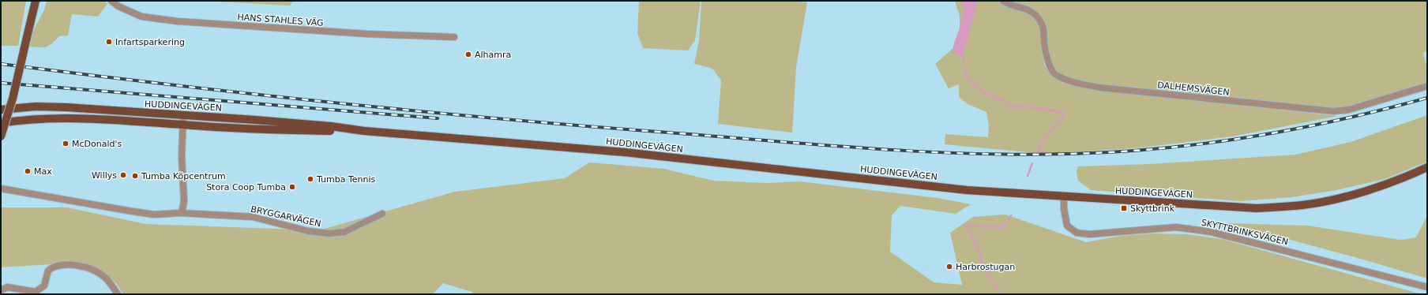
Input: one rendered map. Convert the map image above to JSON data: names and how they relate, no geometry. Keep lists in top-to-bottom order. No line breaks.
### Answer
{"streets":{"main road":["HUDDINGEVÄGEN"],"street":["HANS STAHLES VÄG","DALHEMSVÄGEN","BRYGGARVÄGEN","SKYTTBRINKSVÄGEN"]},"crossings":[["HUDDINGEVÄGEN","SKYTTBRINKSVÄGEN"]],"places":{"other":["Infartsparkering","Alhamra","McDonald's","Max","Willys","Tumba Köpcentrum","Tumba Tennis","Stora Coop Tumba","Harbrostugan"],"transit":["Skyttbrink"]}}
